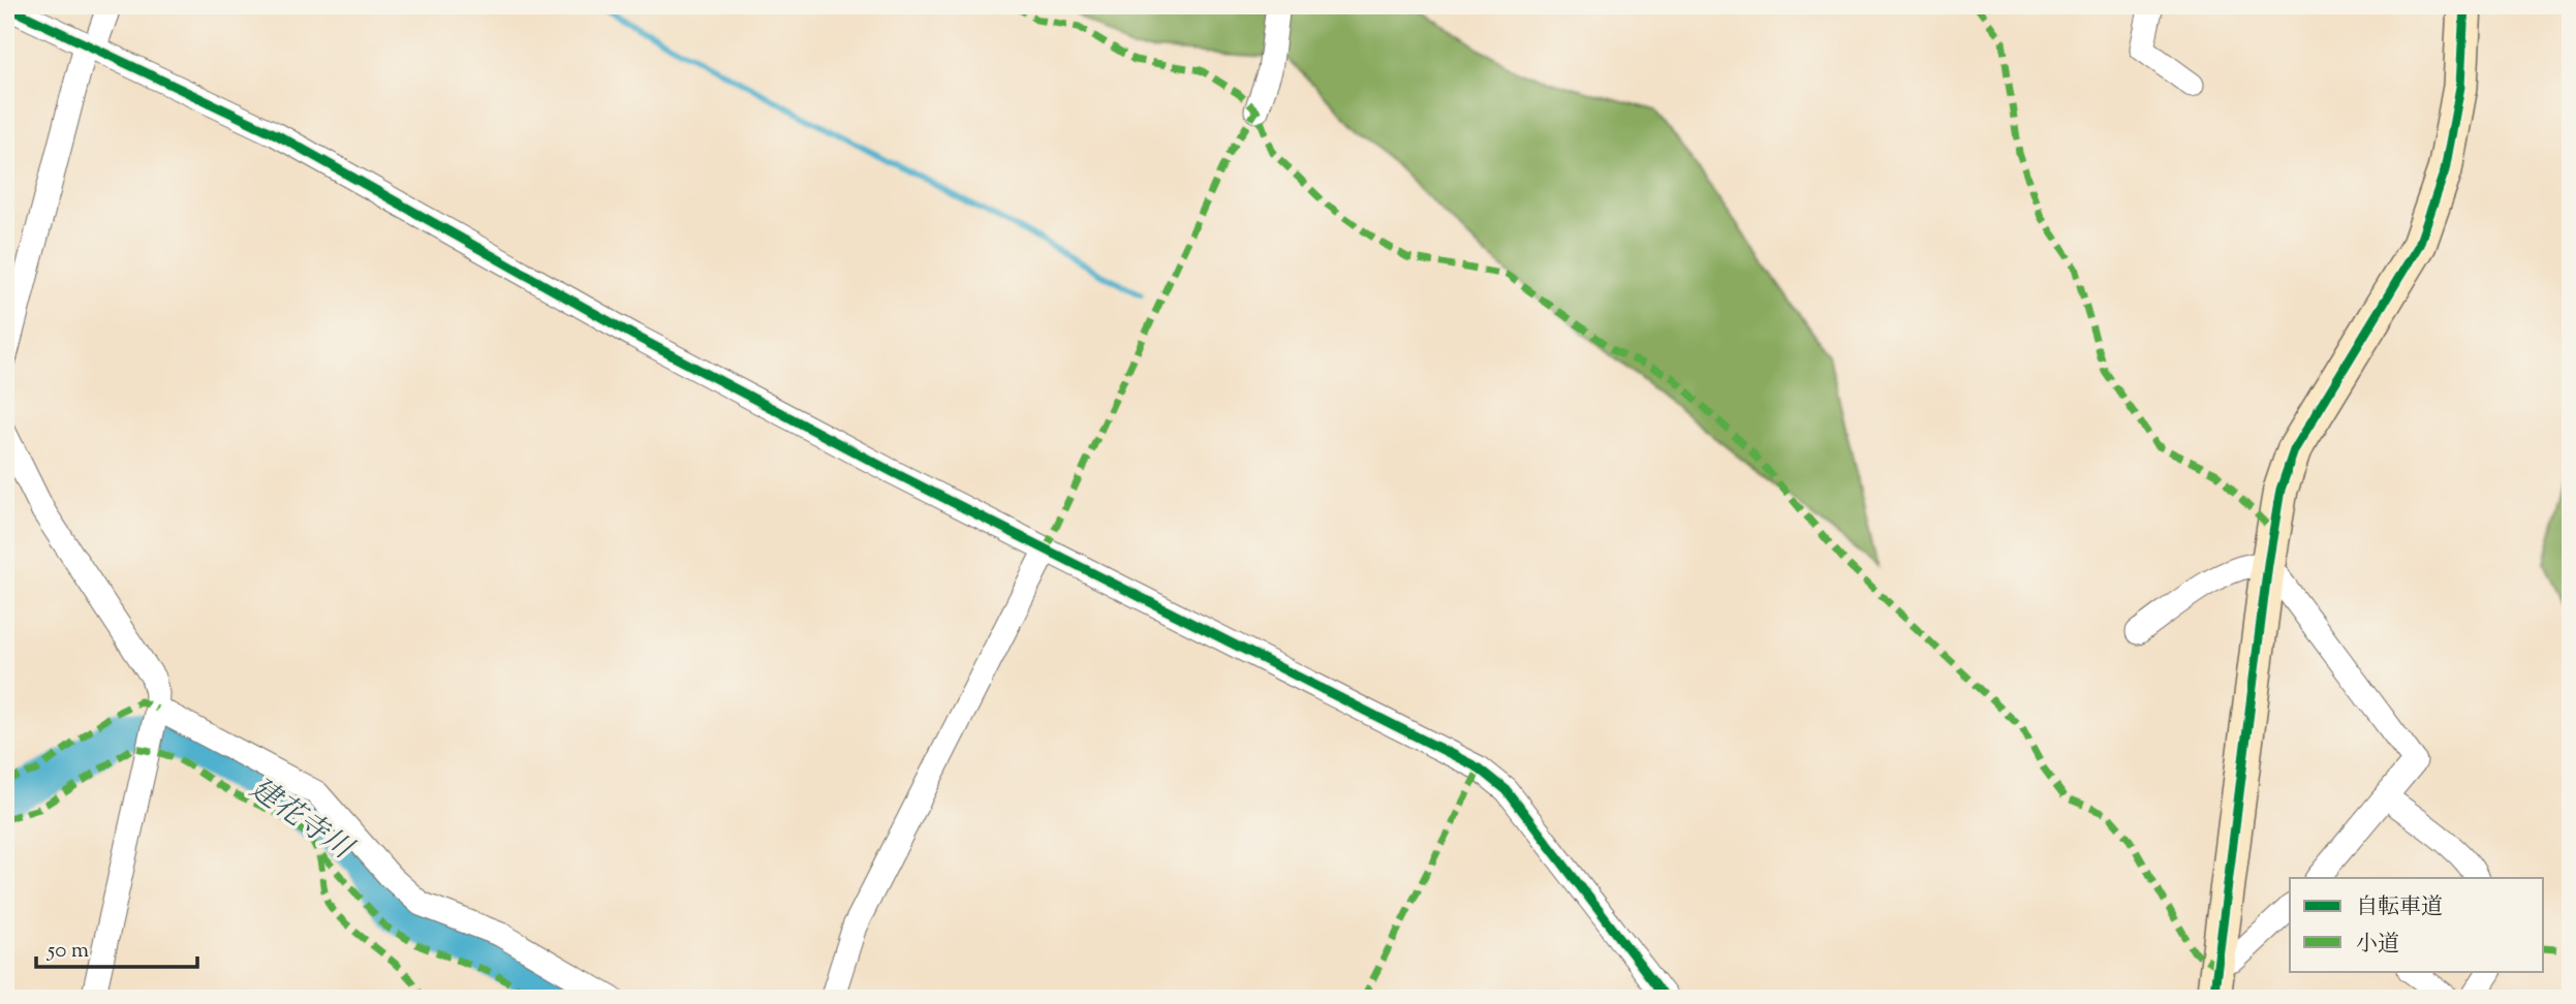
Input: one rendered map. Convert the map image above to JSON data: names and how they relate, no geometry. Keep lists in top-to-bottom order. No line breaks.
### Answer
{"water":["建花寺川"],"legend":["自転車道","小道"],"scale_bar":"50 m"}
